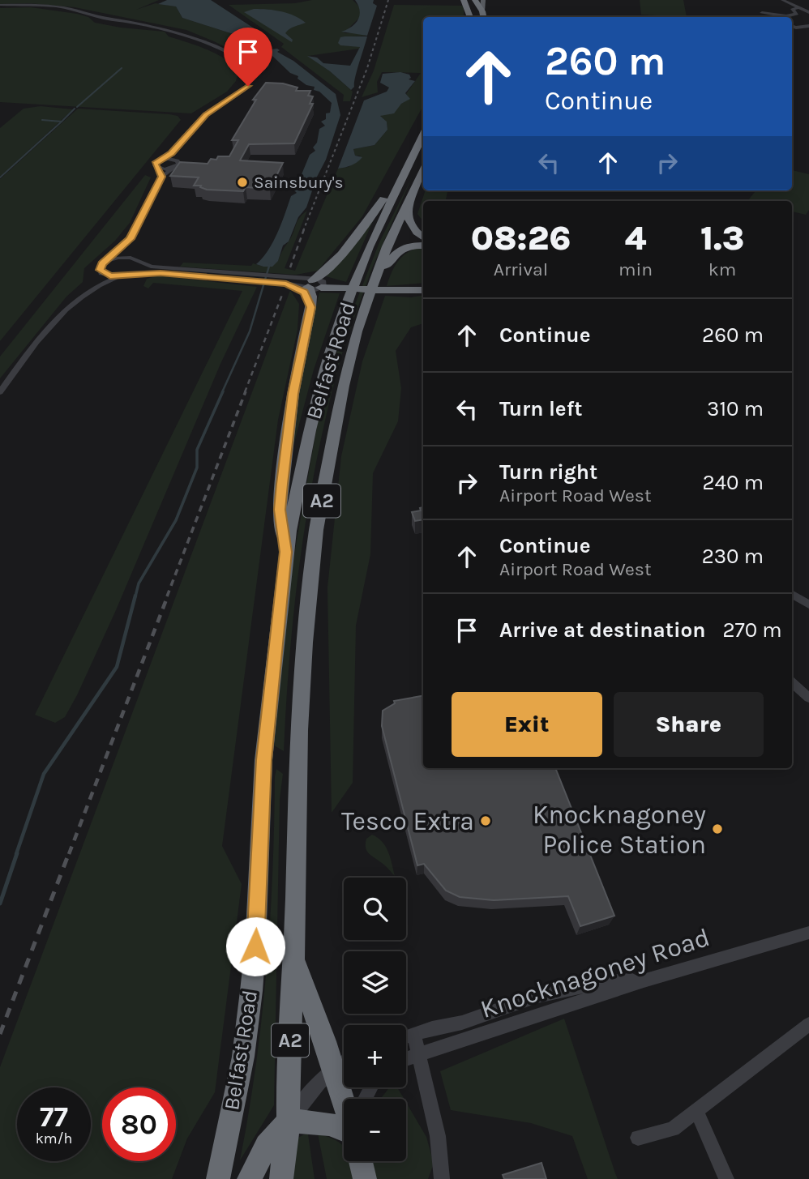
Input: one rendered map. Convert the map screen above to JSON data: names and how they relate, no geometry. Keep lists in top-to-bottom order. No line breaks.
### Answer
{"streets":{"highway":["Belfast Road","A2"],"street":["Knocknagoney Road"]},"places":["Sainsbury's","Tesco Extra","Knocknagoney Police Station"],"page":{"turn":["260 m","Continue"],"eta":["08:26","Arrival","4","min","1.3","km"],"list":[{"name":"Continue","value":"260 m"},{"name":"Turn left","value":"310 m"},{"name":"Turn right","note":"Airport Road West","value":"240 m"},{"name":"Continue","note":"Airport Road West","value":"230 m"},{"name":"Arrive at destination","value":"270 m"}],"buttons":["Exit","Share"],"map_buttons":["+","−"],"speed":"77 km/h","limit":"80"}}
